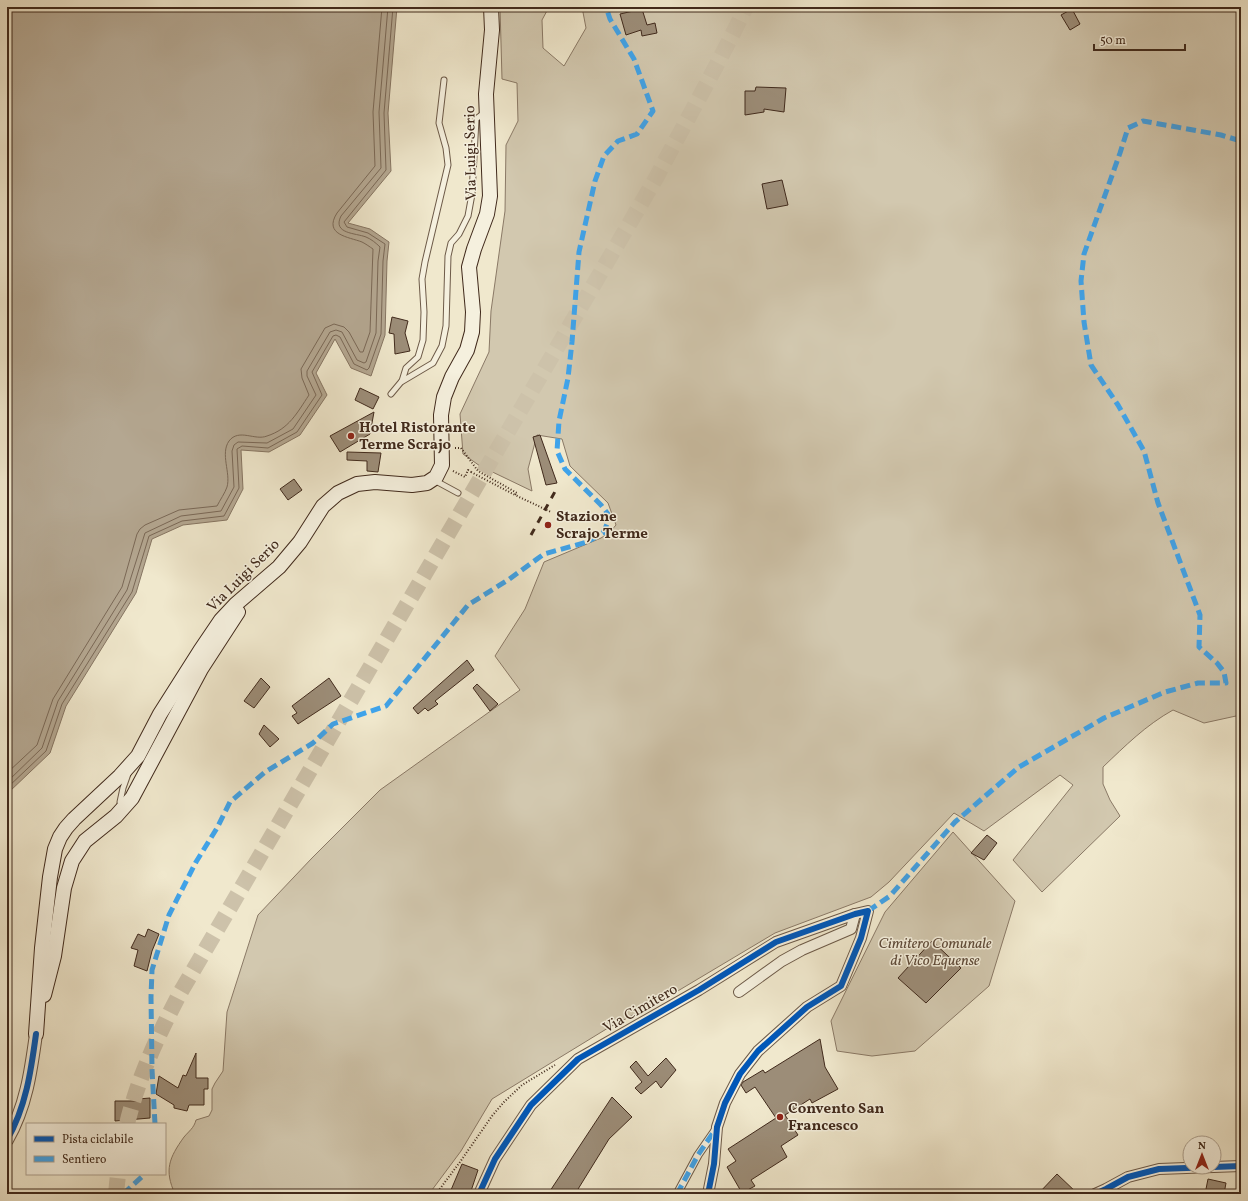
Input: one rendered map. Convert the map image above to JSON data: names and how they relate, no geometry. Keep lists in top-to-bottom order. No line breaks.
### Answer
{"streets":{"main road":["Via Luigi Serio"],"street":["Via Cimitero"]},"parks":["Cimitero Comunale di Vico Equense"],"places":["Hotel Ristorante Terme Scrajo","Stazione Scrajo Terme","Convento San Francesco"],"legend":["Pista ciclabile","Sentiero"],"scale_bar":"50 m","north":"top"}
